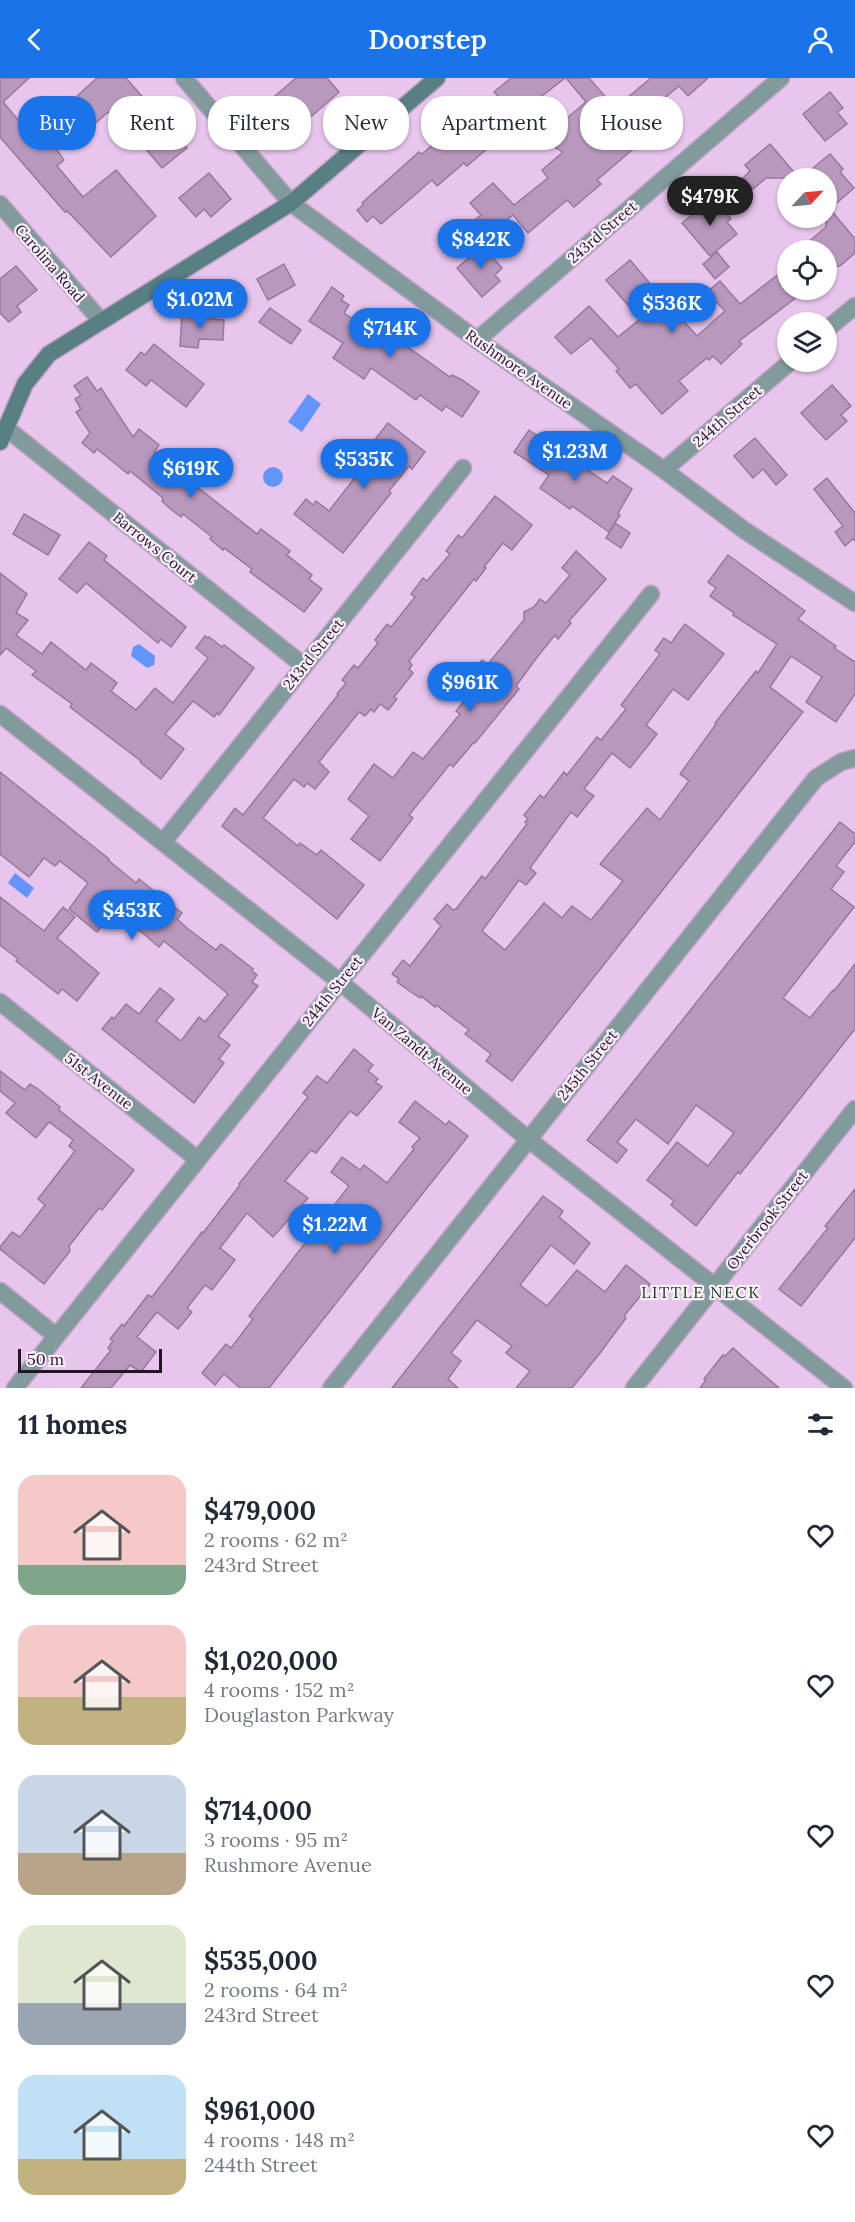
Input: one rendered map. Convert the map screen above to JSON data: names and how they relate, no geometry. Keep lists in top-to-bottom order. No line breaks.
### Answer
{"streets":{"street":["243rd Street","Carolina Road","Rushmore Avenue","244th Street","Barrows Court","Van Zandt Avenue","245th Street","51st Avenue","Overbrook Street"]},"crossings":[["243rd Street","Rushmore Avenue"],["243rd Street","Barrows Court"],["243rd Street","Van Zandt Avenue"],["Rushmore Avenue","244th Street"],["244th Street","Van Zandt Avenue"],["244th Street","51st Avenue"],["Van Zandt Avenue","245th Street"],["Van Zandt Avenue","Overbrook Street"]],"districts":["LITTLE NECK"],"scale_bar":"50 m","north":"top right","page":{"header":"Doorstep","chip":["Buy","Rent","Filters","New","Apartment","House"],"price":["$479K","$842K","$1.02M","$536K","$714K","$1.23M","$535K","$619K","$961K","$453K","$1.22M"],"scale":"50 m","heading":"11 homes","list":[{"name":"$479,000","note":"2 rooms · 62 m² · 243rd Street"},{"name":"$1,020,000","note":"4 rooms · 152 m² · Douglaston Parkway"},{"name":"$714,000","note":"3 rooms · 95 m² · Rushmore Avenue"},{"name":"$535,000","note":"2 rooms · 64 m² · 243rd Street"},{"name":"$961,000","note":"4 rooms · 148 m² · 244th Street"}]}}
